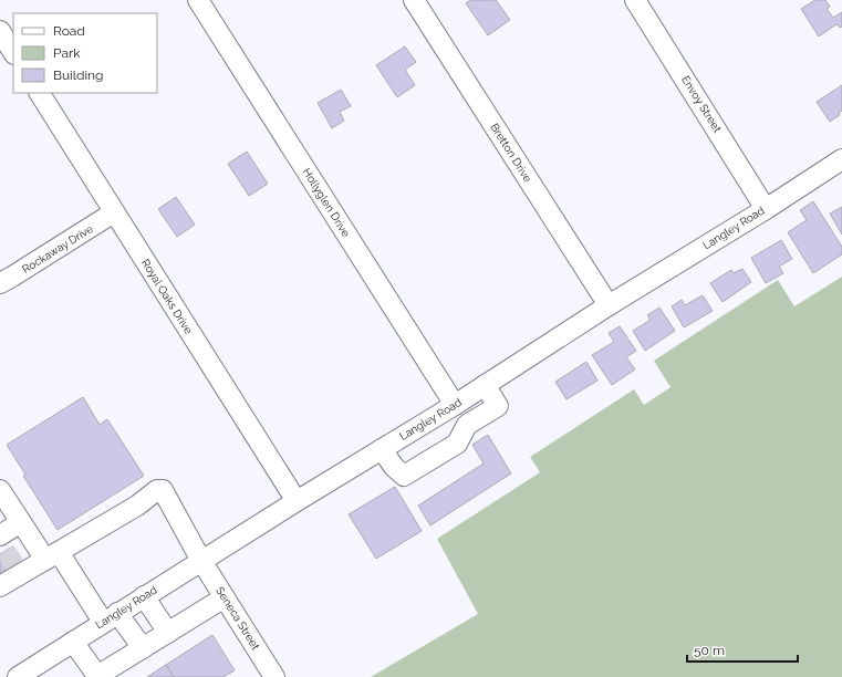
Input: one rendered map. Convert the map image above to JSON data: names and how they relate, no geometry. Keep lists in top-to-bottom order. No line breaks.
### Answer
{"streets":{"street":["Envoy Street","Bretton Drive","Hollyglen Drive","Langley Road","Rockaway Drive","Royal Oaks Drive","Seneca Street"]},"crossings":[["Envoy Street","Langley Road"],["Bretton Drive","Langley Road"],["Hollyglen Drive","Langley Road"],["Langley Road","Royal Oaks Drive"],["Langley Road","Seneca Street"],["Rockaway Drive","Royal Oaks Drive"]],"legend":["Road","Park","Building"],"scale_bar":"50 m"}
